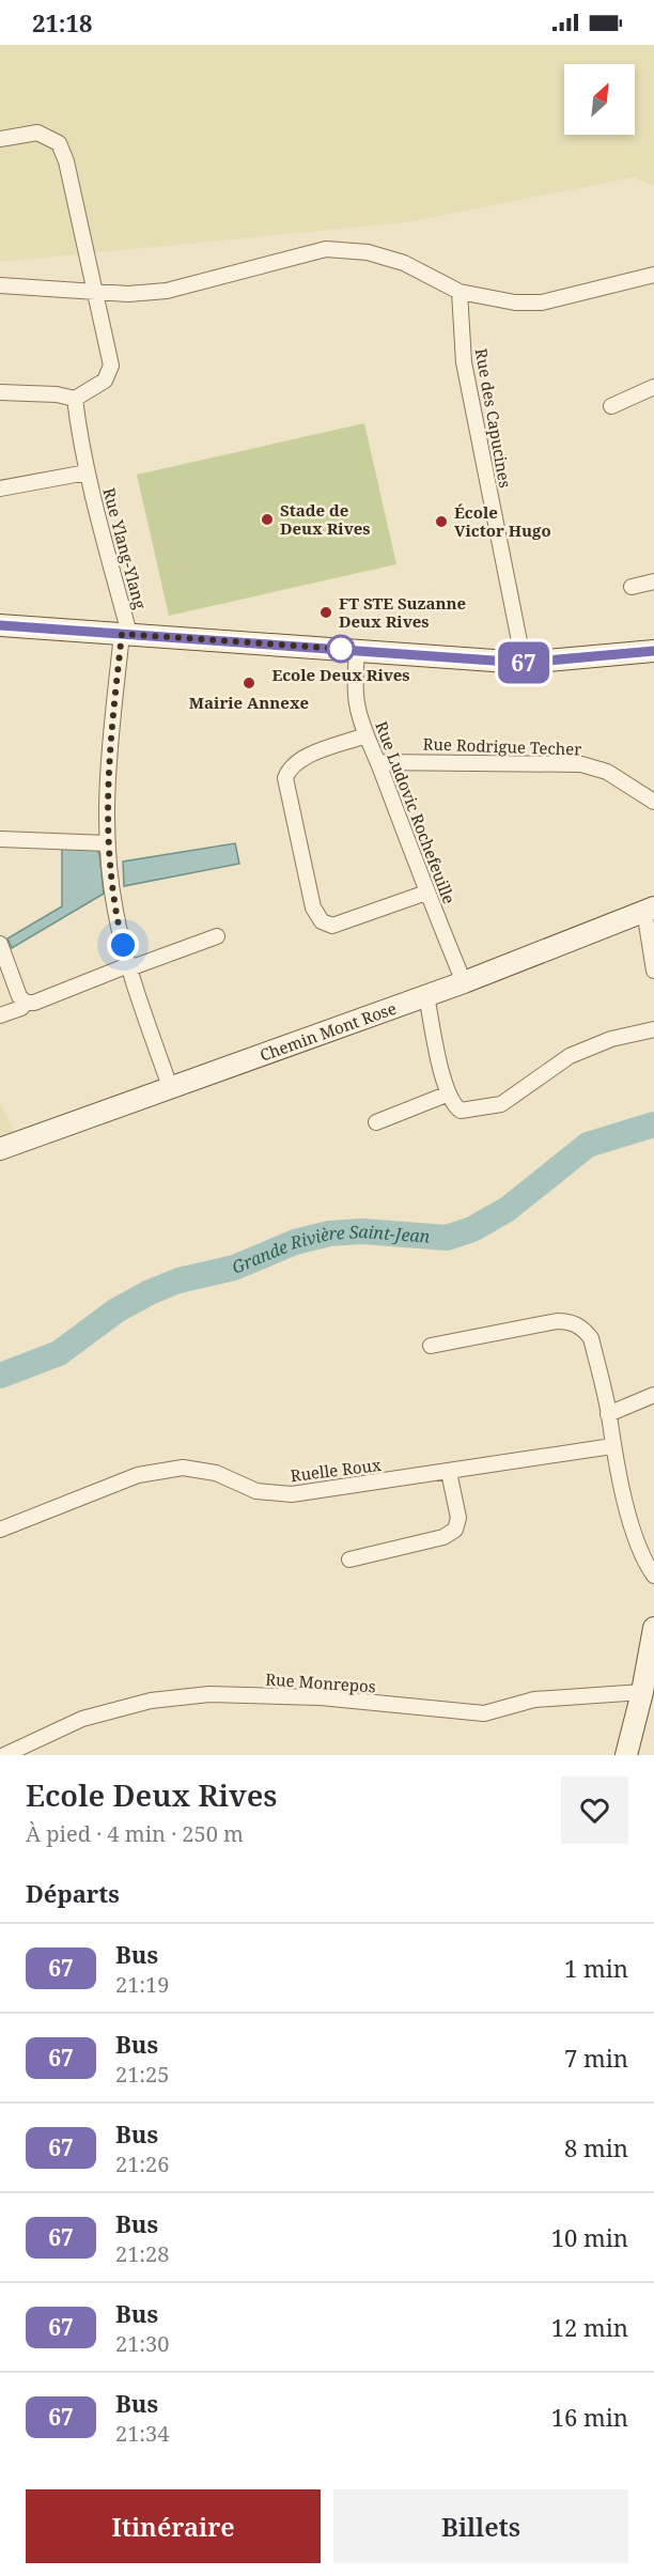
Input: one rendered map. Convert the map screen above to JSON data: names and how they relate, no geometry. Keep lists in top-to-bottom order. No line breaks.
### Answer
{"streets":{"street":["Rue des Capucines","Rue Ylang-Ylang","Rue Rodrigue Techer","Rue Ludovic Rochefeuille","Chemin Mont Rose","Ruelle Roux","Rue Monrepos"]},"crossings":[["Rue Rodrigue Techer","Rue Ludovic Rochefeuille"],["Rue Ludovic Rochefeuille","Chemin Mont Rose"]],"water":["Grande Rivière Saint-Jean"],"places":["Stade de Deux Rives","École Victor Hugo","FT STE Suzanne Deux Rives","Ecole Deux Rives","Mairie Annexe"],"lines":["bus line 67"],"north":"top right","page":{"status":"21:18","on_map":"67","heading":[["Ecole Deux Rives","À pied · 4 min · 250 m"],"Départs"],"list":[{"mark":"67","name":"Bus","note":"21:19","value":"1 min"},{"mark":"67","name":"Bus","note":"21:25","value":"7 min"},{"mark":"67","name":"Bus","note":"21:26","value":"8 min"},{"mark":"67","name":"Bus","note":"21:28","value":"10 min"},{"mark":"67","name":"Bus","note":"21:30","value":"12 min"},{"mark":"67","name":"Bus","note":"21:34","value":"16 min"}],"buttons":["Itinéraire","Billets"]}}
